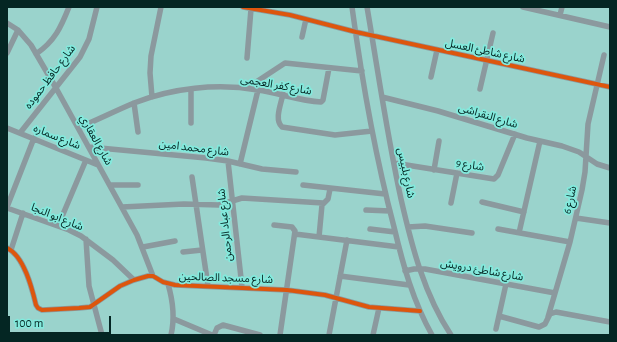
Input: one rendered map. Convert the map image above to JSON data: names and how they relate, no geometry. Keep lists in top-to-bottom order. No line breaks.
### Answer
{"streets":{"street":["شارع شاطئ العسل","شارع حافظ حموده","شارع كفر العجمى","شارع النقراشى","شارع سماره","شارع العقاري","شارع محمد امين","شارع 9","شارع بلبيس","شارع 6","شارع ابو النجا","شارع عباد الرحمن","شارع شاطئ درويش","شارع مسجد الصالحين"]},"crossings":[["شارع شاطئ العسل","شارع بلبيس"],["شارع شاطئ العسل","شارع 6"],["شارع حافظ حموده","شارع سماره"],["شارع حافظ حموده","شارع العقاري"],["شارع كفر العجمى","شارع العقاري"],["شارع النقراشى","شارع 9"],["شارع النقراشى","شارع بلبيس"],["شارع النقراشى","شارع 6"],["شارع سماره","شارع العقاري"],["شارع العقاري","شارع محمد امين"],["شارع العقاري","شارع مسجد الصالحين"],["شارع محمد امين","شارع عباد الرحمن"],["شارع 9","شارع بلبيس"],["شارع بلبيس","شارع شاطئ درويش"],["شارع 6","شارع شاطئ درويش"],["شارع عباد الرحمن","شارع مسجد الصالحين"]],"scale_bar":"100 m"}
